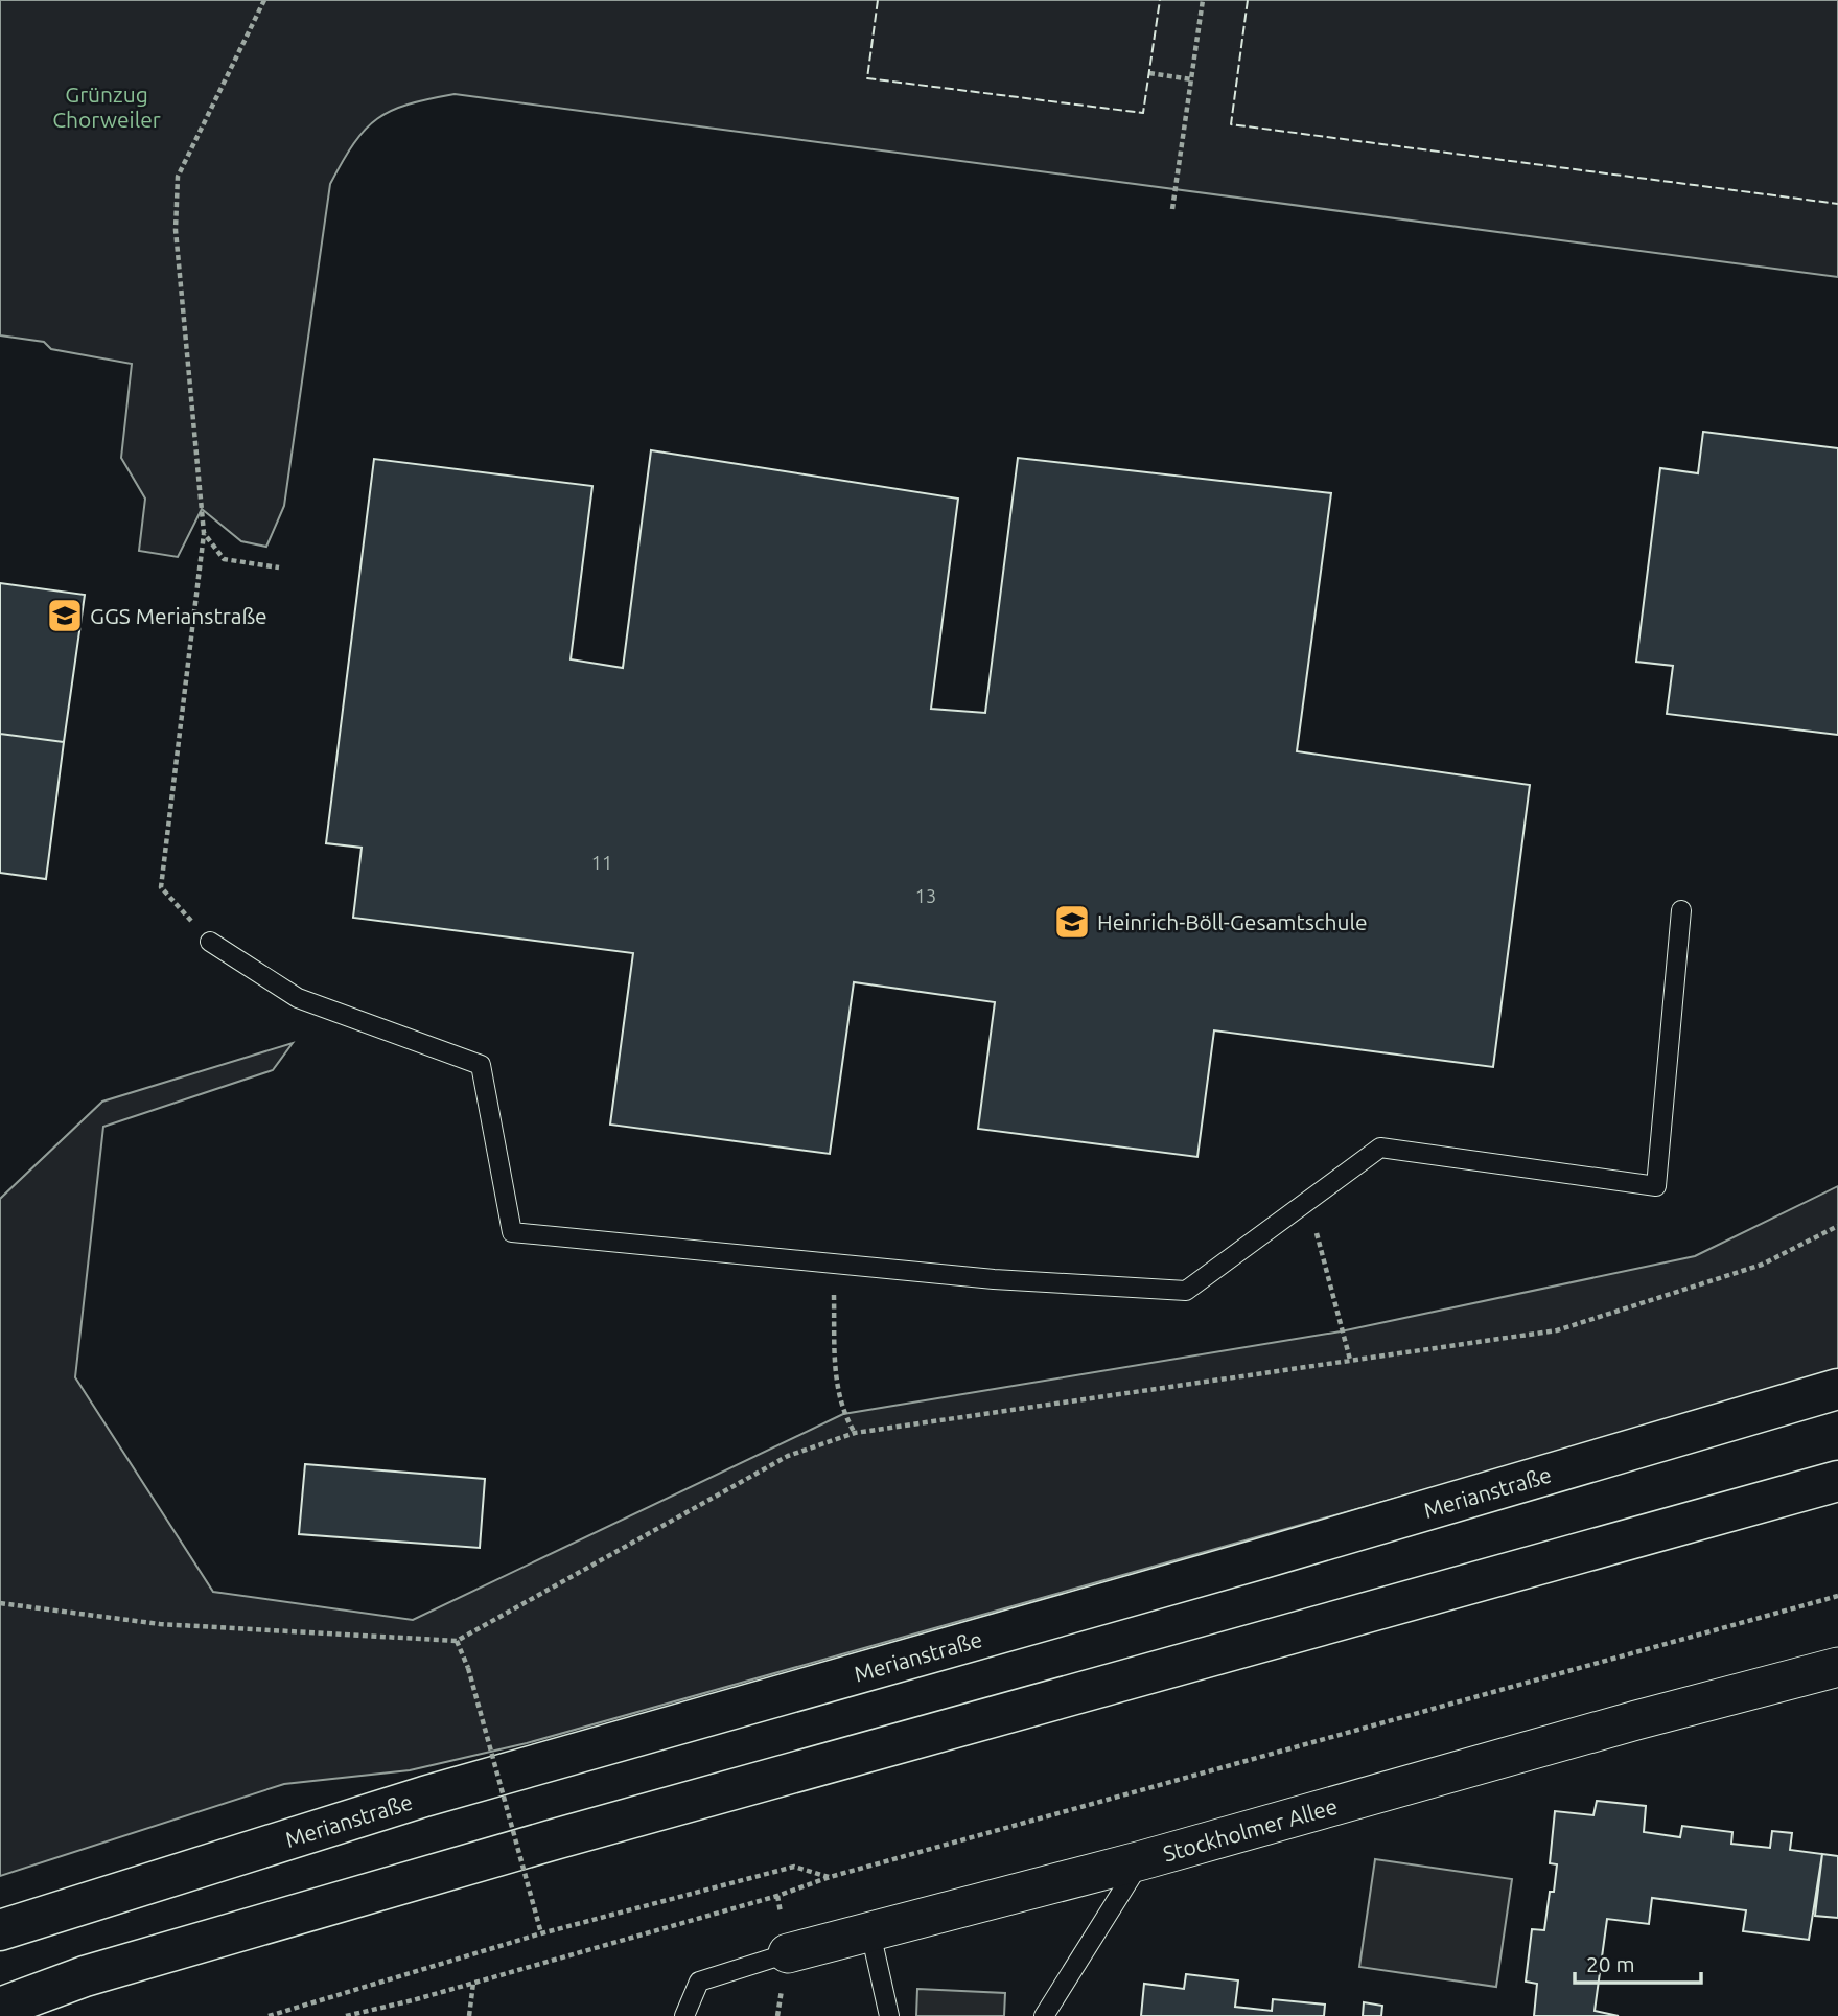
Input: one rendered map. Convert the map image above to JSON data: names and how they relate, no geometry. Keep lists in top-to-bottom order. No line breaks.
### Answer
{"streets":{"main road":["Merianstraße"],"street":["Stockholmer Allee"]},"parks":["Grünzug Chorweiler"],"places":{"school or university":["GGS Merianstraße","Heinrich-Böll-Gesamtschule"]},"house_numbers":["11","13"],"scale_bar":"20 m"}
